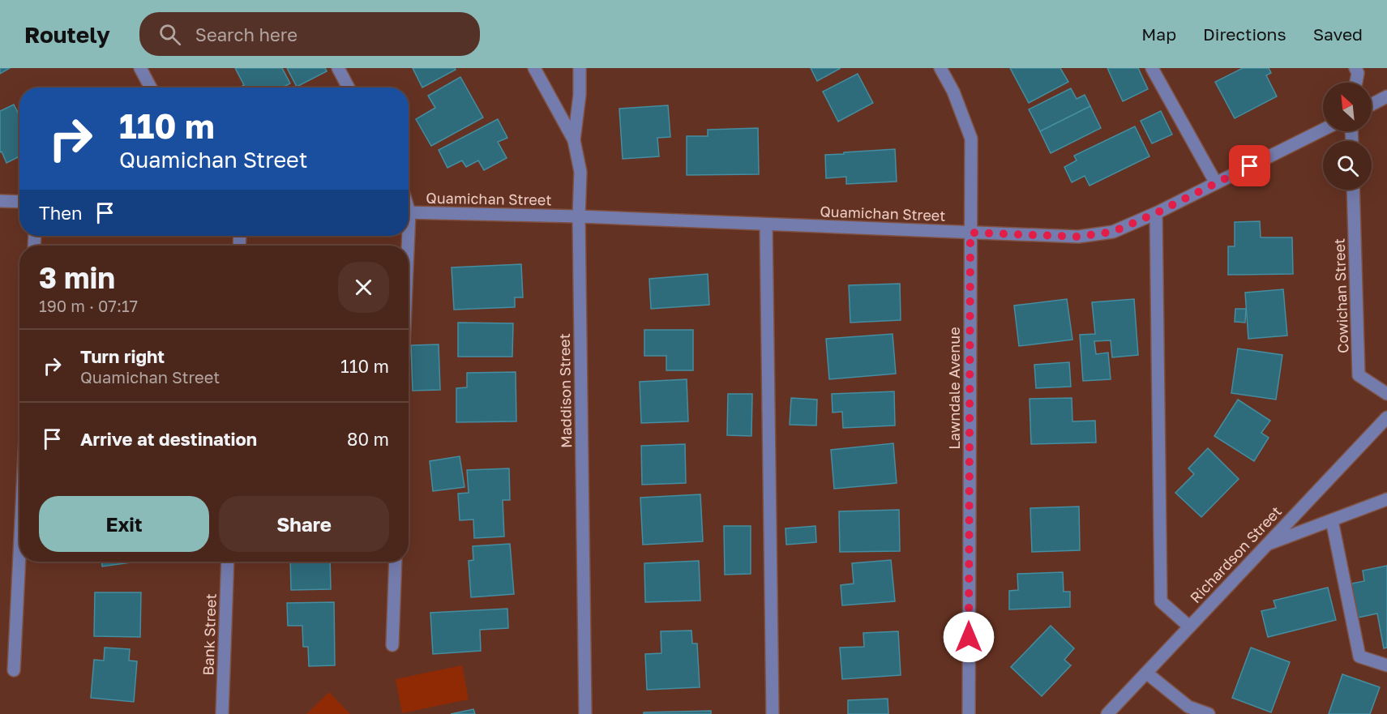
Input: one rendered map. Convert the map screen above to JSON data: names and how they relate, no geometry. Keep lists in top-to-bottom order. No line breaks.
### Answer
{"streets":{"street":["Quamichan Street","Cowichan Street","Lawndale Avenue","Maddison Street","Richardson Street","Bank Street"]},"crossings":[["Quamichan Street","Lawndale Avenue"],["Quamichan Street","Maddison Street"]],"north":"top left","page":{"header":"Routely","search":"Search here","nav":["Map","Directions","Saved"],"turn":["110 m","Quamichan Street"],"then":"Then","heading":["3 min","190 m · 07:17"],"list":[{"name":"Turn right","note":"Quamichan Street","value":"110 m"},{"name":"Arrive at destination","value":"80 m"}],"buttons":["Exit","Share"]}}
